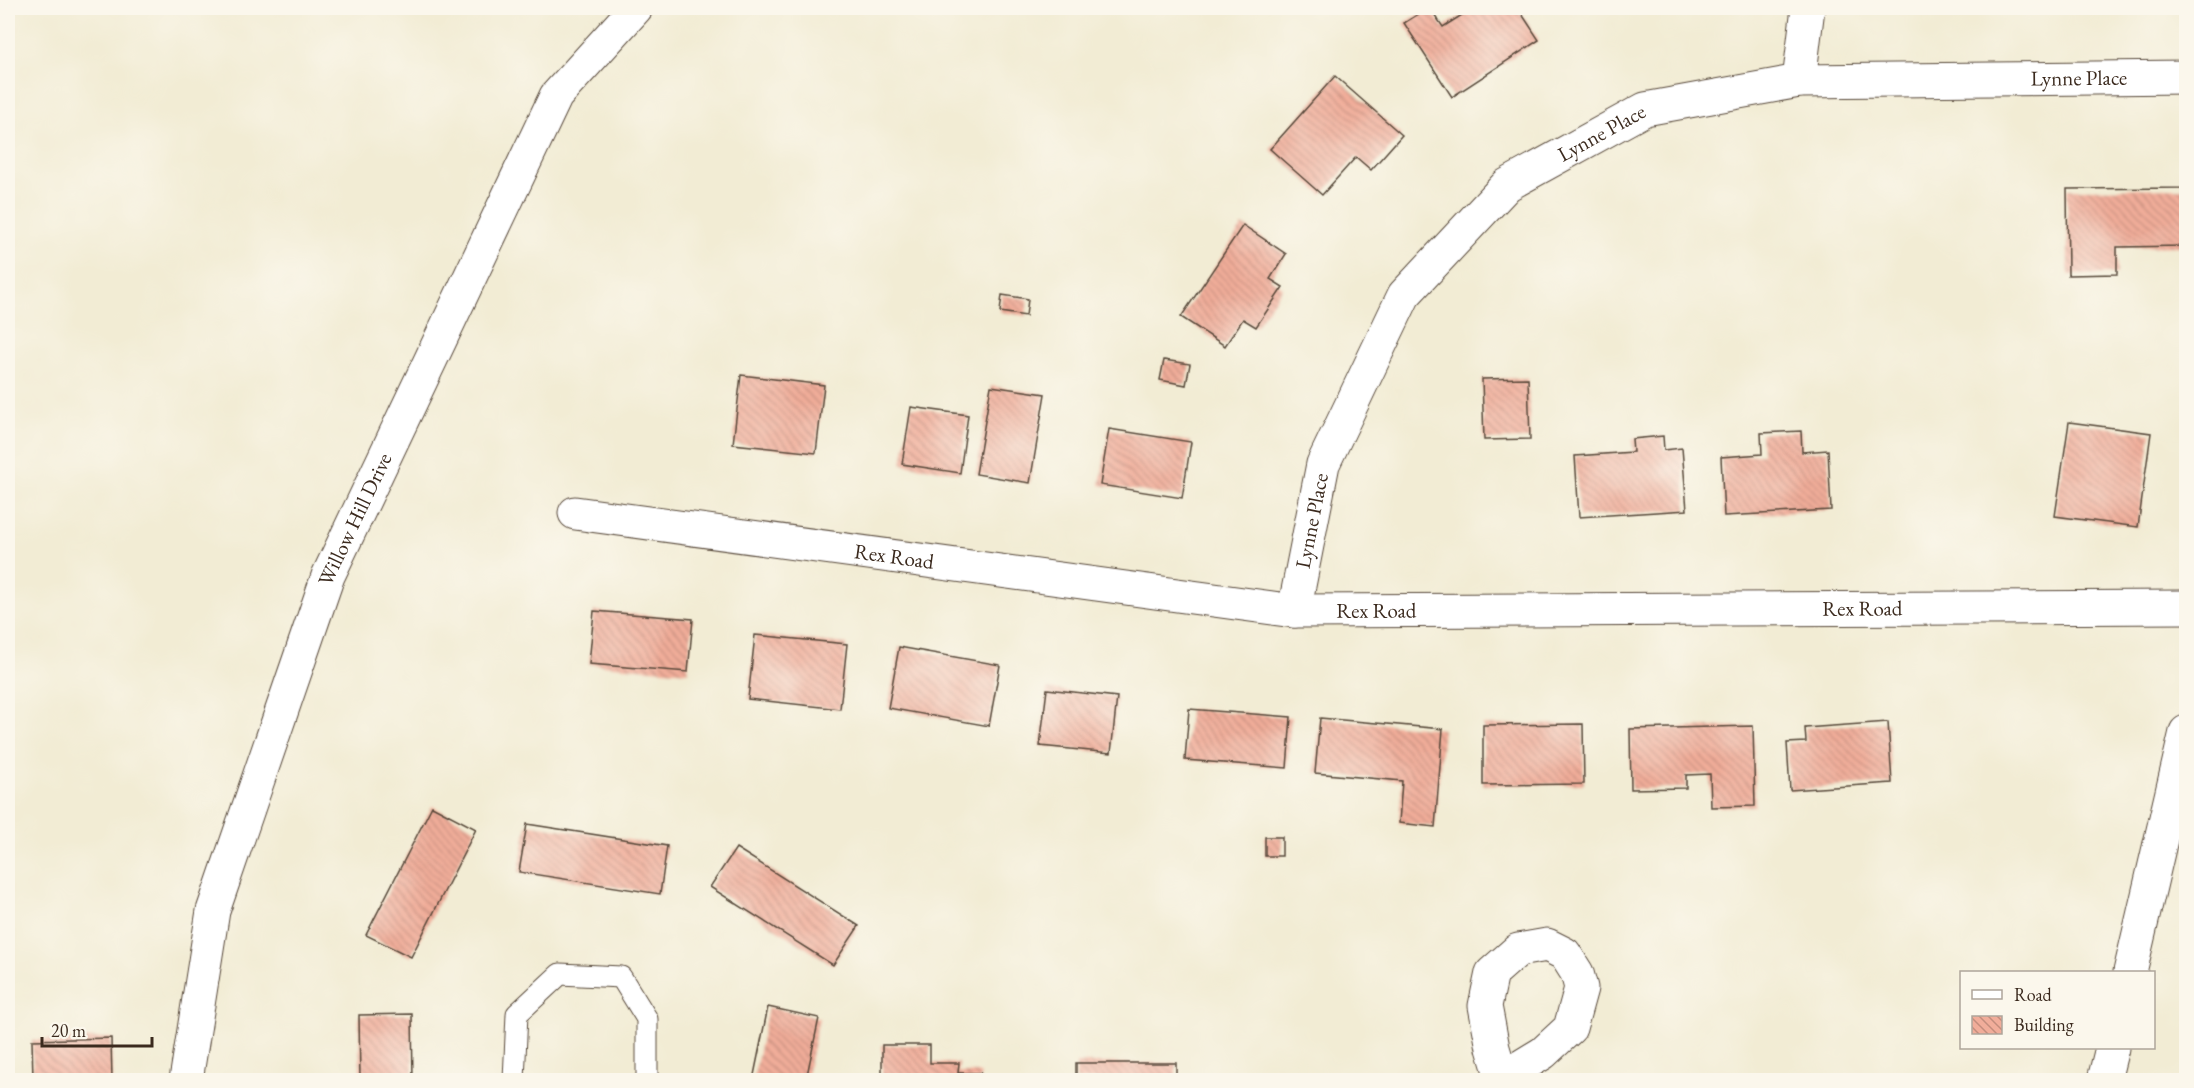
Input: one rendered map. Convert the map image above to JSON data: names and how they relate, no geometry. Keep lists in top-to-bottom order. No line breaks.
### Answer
{"streets":{"street":["Lynne Place","Willow Hill Drive","Rex Road"]},"crossings":[["Lynne Place","Rex Road"]],"legend":["Road","Building"],"scale_bar":"20 m"}
